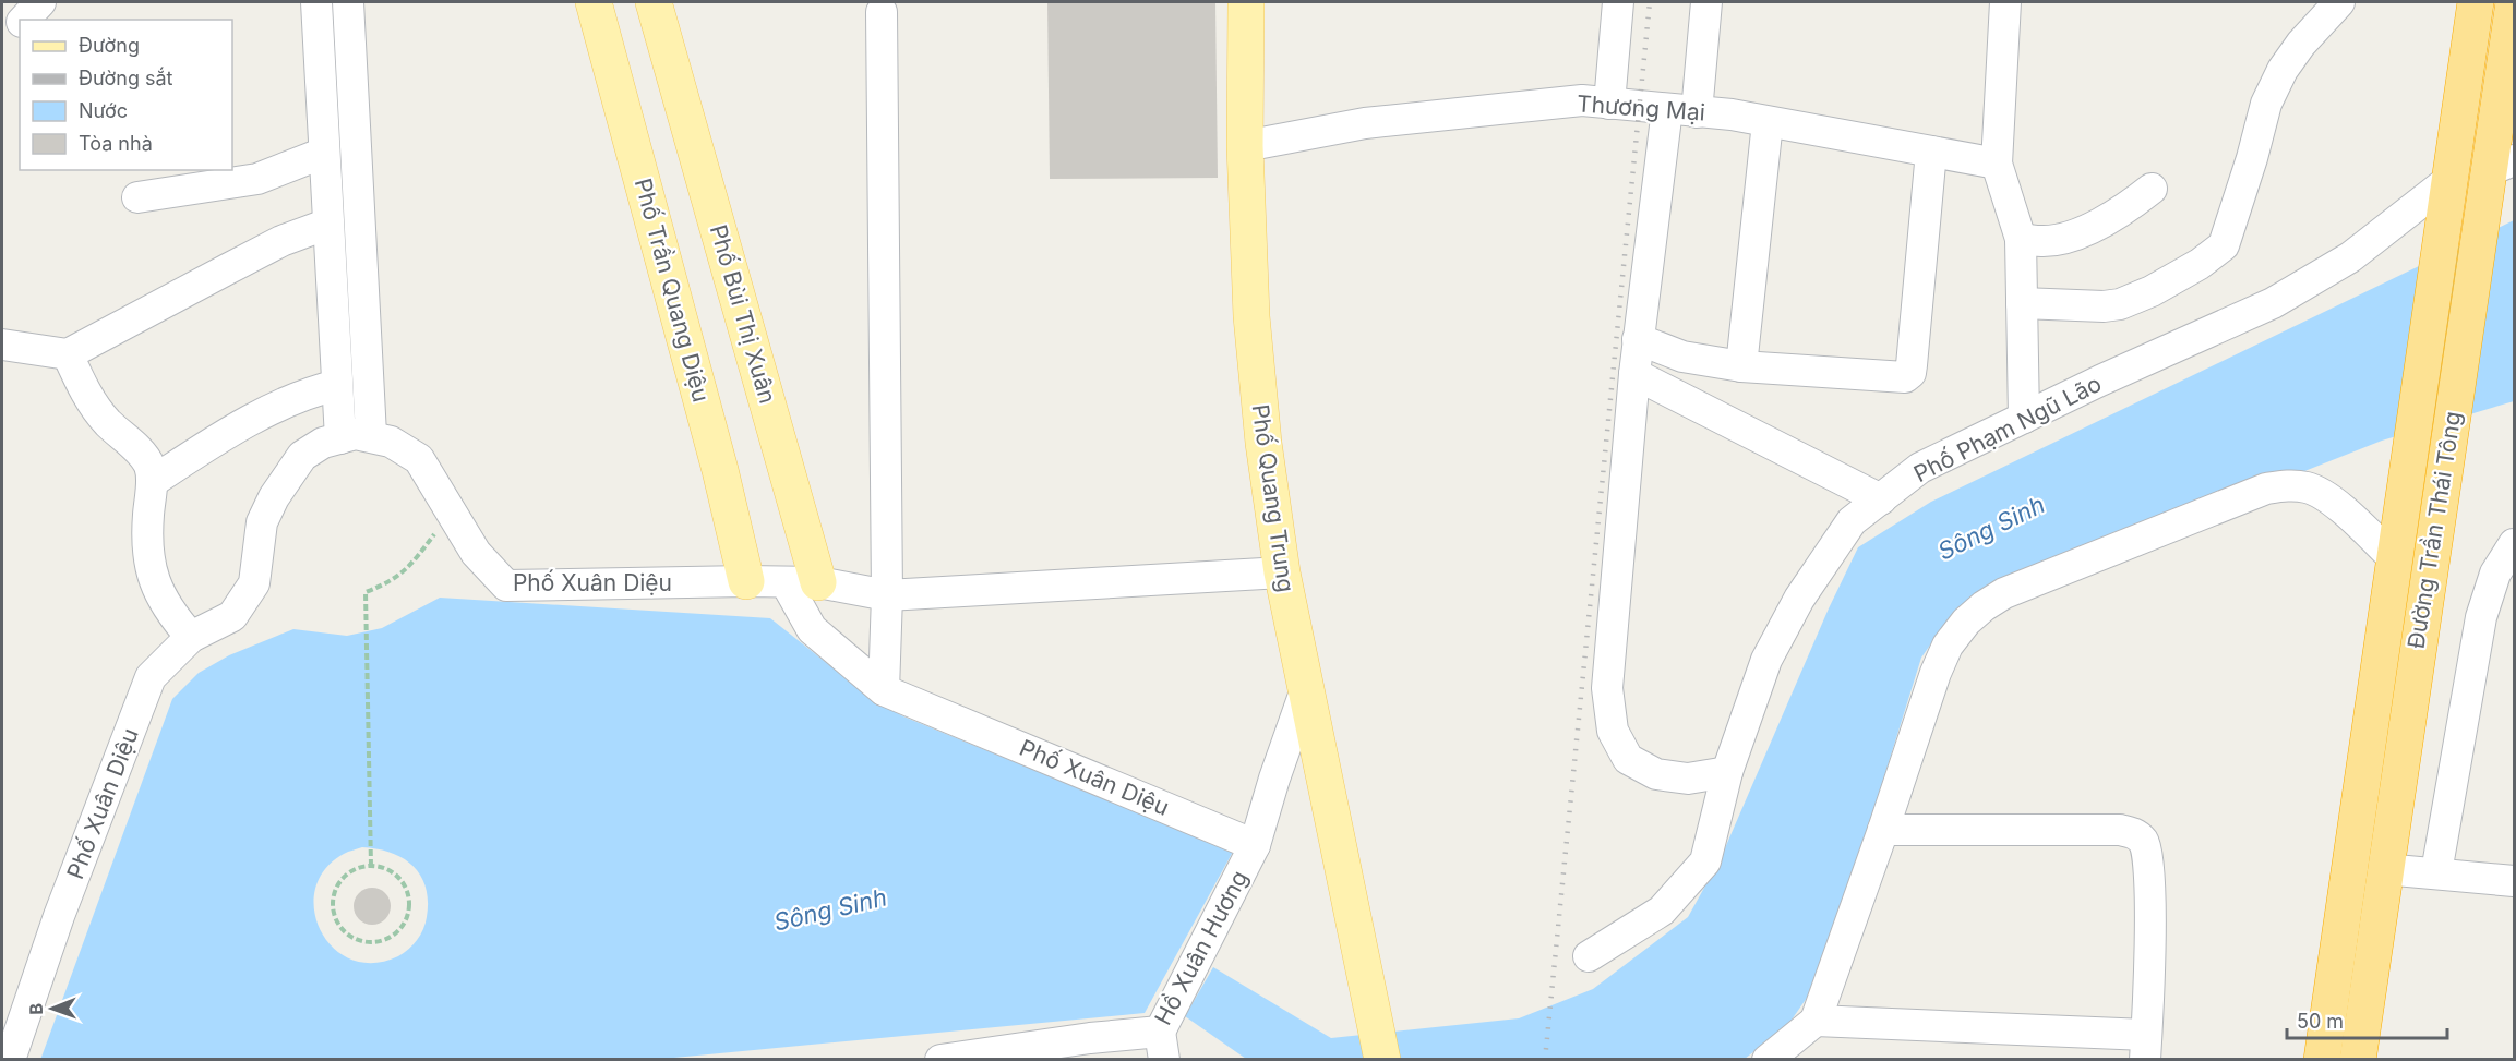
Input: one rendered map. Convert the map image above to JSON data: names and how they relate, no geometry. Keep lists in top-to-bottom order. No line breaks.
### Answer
{"streets":{"highway":["Đường Trần Thái Tông"],"main road":["Phố Trần Quang Diệu","Phố Bùi Thị Xuân","Phố Quang Trung"],"street":["Thương Mại","Phố Phạm Ngũ Lão","Phố Xuân Diệu","Hồ Xuân Hương"]},"crossings":[["Thương Mại","Phố Quang Trung"],["Phố Trần Quang Diệu","Phố Xuân Diệu"],["Phố Bùi Thị Xuân","Phố Xuân Diệu"],["Phố Phạm Ngũ Lão","Đường Trần Thái Tông"],["Phố Quang Trung","Phố Xuân Diệu"],["Phố Quang Trung","Hồ Xuân Hương"],["Phố Xuân Diệu","Hồ Xuân Hương"]],"water":["Sông Sinh"],"legend":["Đường","Đường sắt","Nước","Tòa nhà"],"scale_bar":"50 m","north":"left"}
